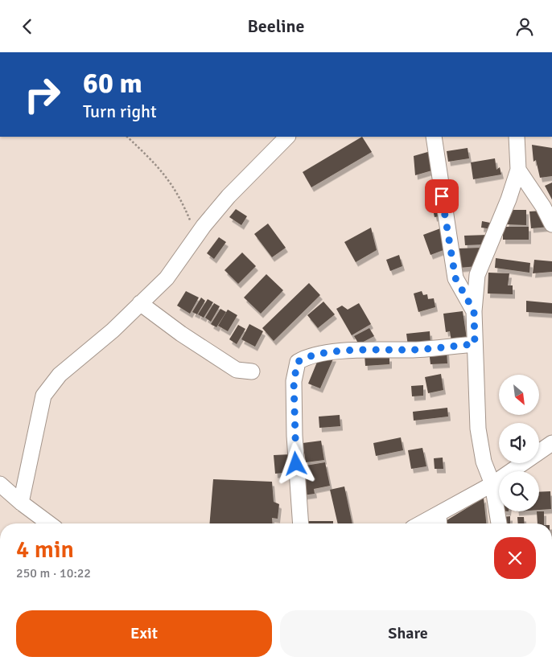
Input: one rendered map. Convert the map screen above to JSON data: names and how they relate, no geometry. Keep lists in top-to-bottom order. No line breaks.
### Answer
{"north":"bottom right","page":{"header":"Beeline","turn":["60 m","Turn right"],"heading":["4 min","250 m · 10:22"],"buttons":["Exit","Share"]}}
